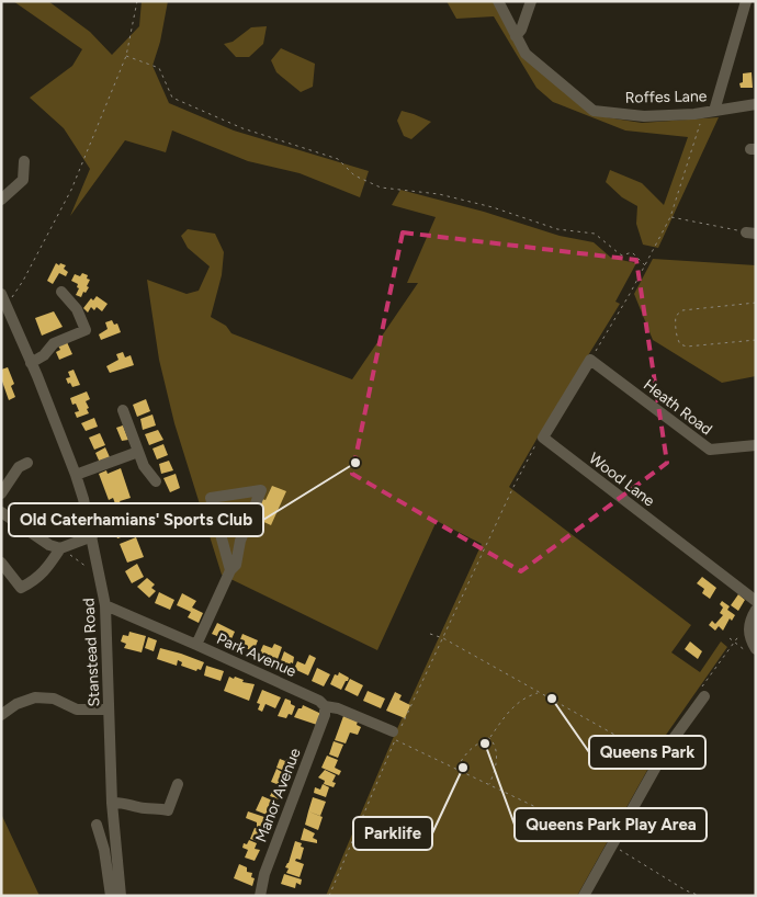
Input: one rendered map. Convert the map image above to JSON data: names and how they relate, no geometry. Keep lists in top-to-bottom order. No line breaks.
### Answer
{"streets":{"street":["Roffes Lane","Heath Road","Wood Lane","Stanstead Road","Park Avenue","Manor Avenue"]},"crossings":[["Stanstead Road","Park Avenue"],["Park Avenue","Manor Avenue"]],"places":["Old Caterhamians' Sports Club","Queens Park","Queens Park Play Area","Parklife"]}
